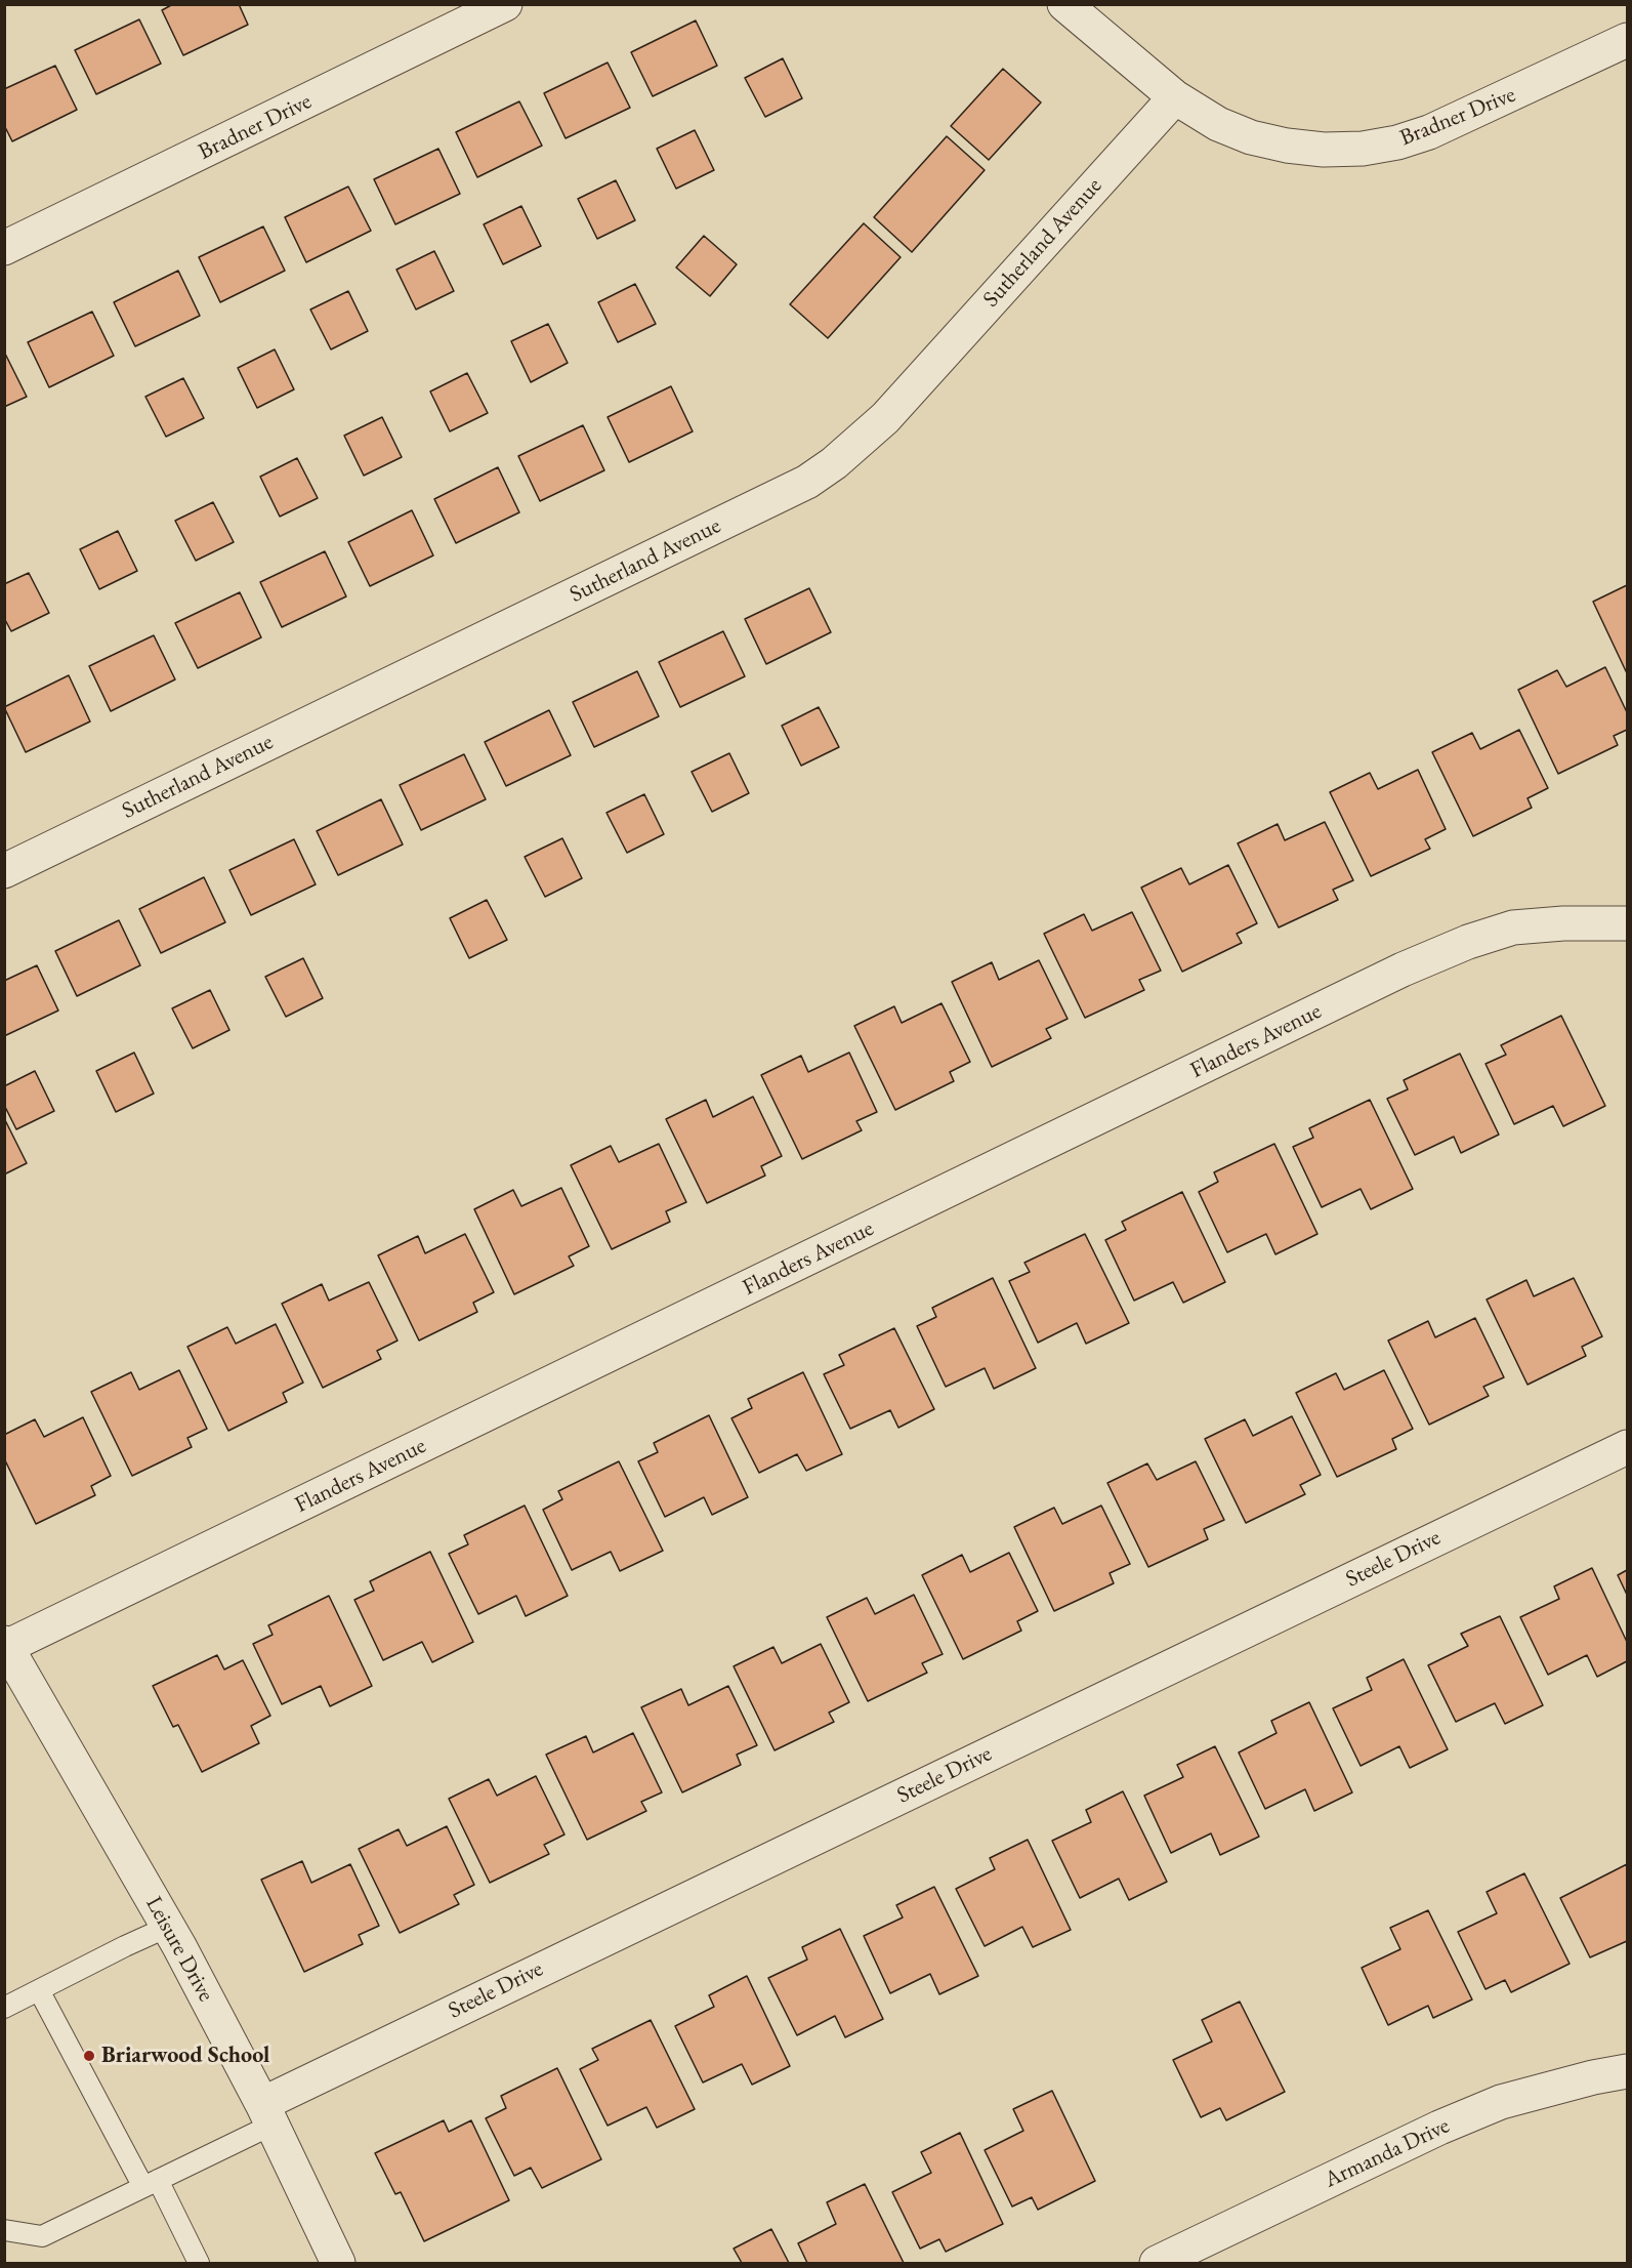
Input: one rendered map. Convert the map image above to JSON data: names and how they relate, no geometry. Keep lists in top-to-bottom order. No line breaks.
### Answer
{"streets":{"street":["Bradner Drive","Sutherland Avenue","Flanders Avenue","Steele Drive","Leisure Drive","Armanda Drive"]},"crossings":[["Bradner Drive","Sutherland Avenue"],["Flanders Avenue","Leisure Drive"],["Steele Drive","Leisure Drive"]],"places":["Briarwood School"]}
